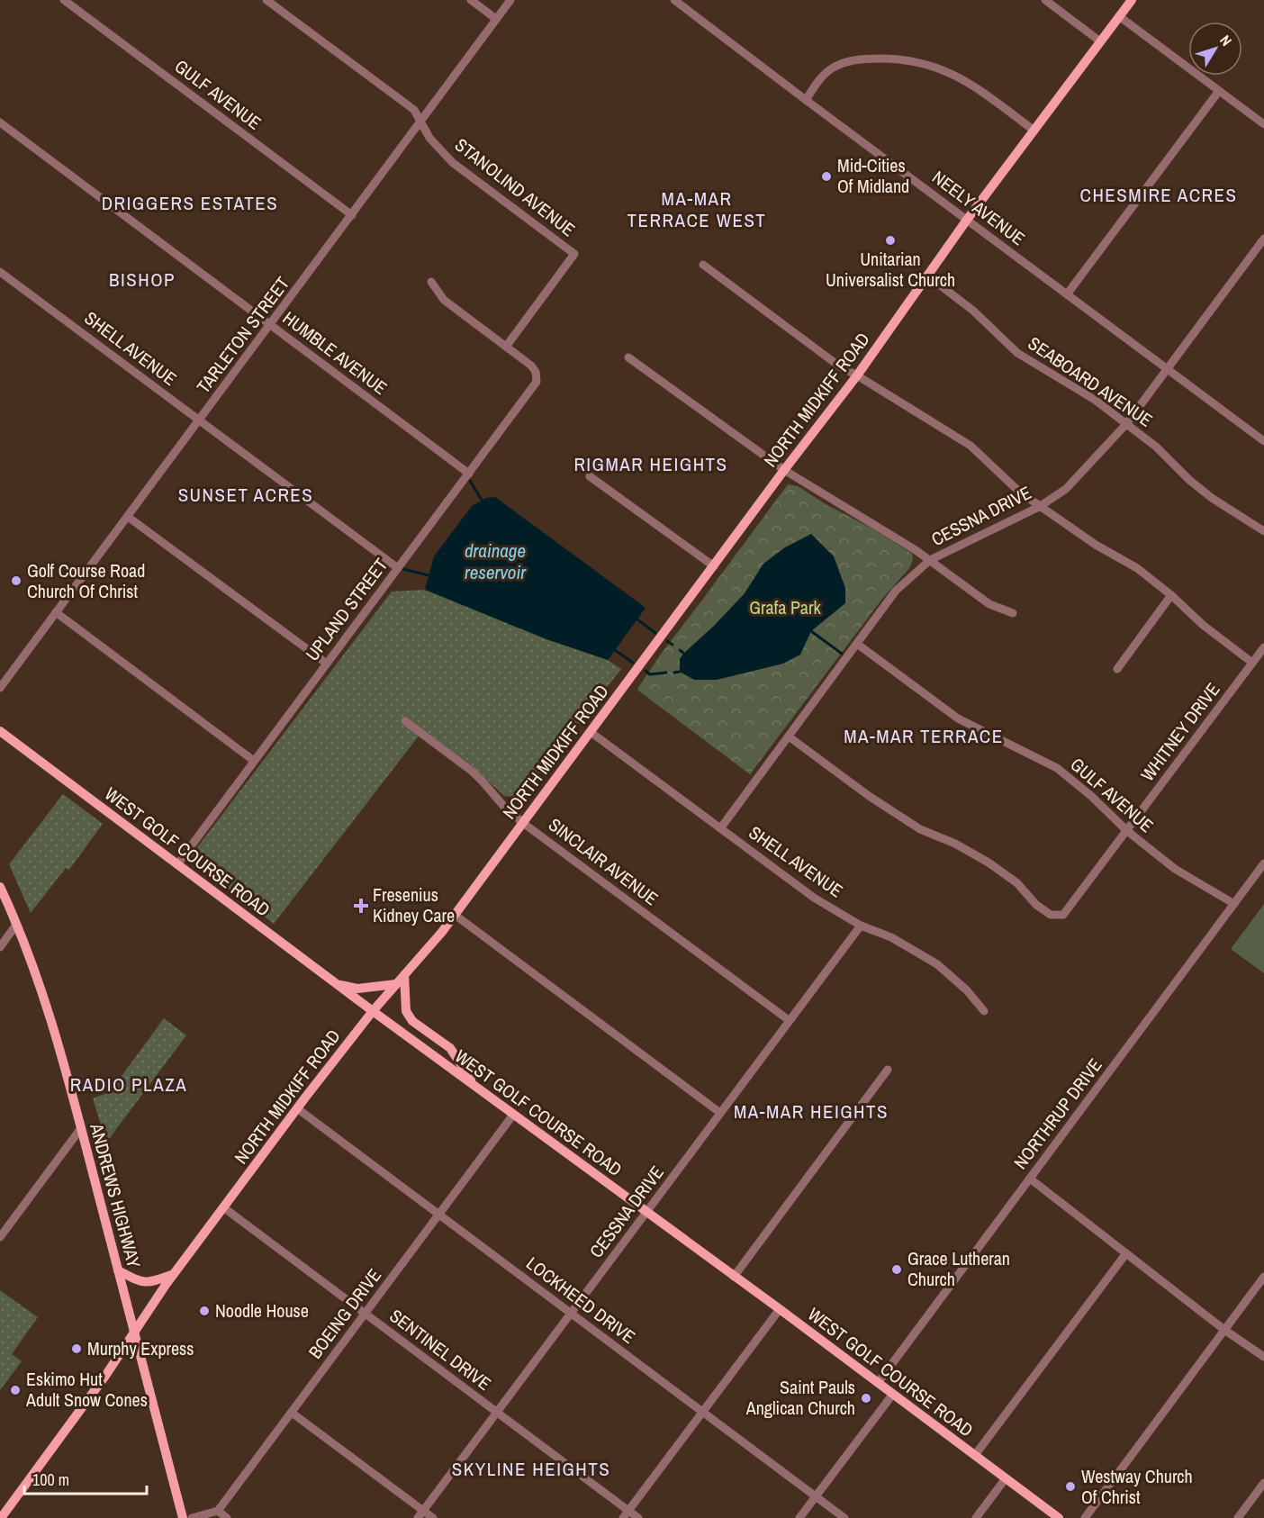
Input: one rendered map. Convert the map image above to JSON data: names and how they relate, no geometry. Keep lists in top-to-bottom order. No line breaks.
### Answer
{"streets":{"main road":["NORTH MIDKIFF ROAD","WEST GOLF COURSE ROAD","ANDREWS HIGHWAY"],"street":["GULF AVENUE","STANOLIND AVENUE","NEELY AVENUE","TARLETON STREET","SHELL AVENUE","HUMBLE AVENUE","SEABOARD AVENUE","CESSNA DRIVE","UPLAND STREET","WHITNEY DRIVE","SINCLAIR AVENUE","NORTHRUP DRIVE","LOCKHEED DRIVE","BOEING DRIVE","SENTINEL DRIVE"]},"crossings":[["GULF AVENUE","TARLETON STREET"],["GULF AVENUE","CESSNA DRIVE"],["GULF AVENUE","WHITNEY DRIVE"],["GULF AVENUE","NORTHRUP DRIVE"],["STANOLIND AVENUE","TARLETON STREET"],["STANOLIND AVENUE","UPLAND STREET"],["NEELY AVENUE","NORTH MIDKIFF ROAD"],["NEELY AVENUE","CESSNA DRIVE"],["TARLETON STREET","SHELL AVENUE"],["TARLETON STREET","HUMBLE AVENUE"],["SHELL AVENUE","NORTH MIDKIFF ROAD"],["SHELL AVENUE","CESSNA DRIVE"],["SHELL AVENUE","UPLAND STREET"],["HUMBLE AVENUE","UPLAND STREET"],["SEABOARD AVENUE","NORTH MIDKIFF ROAD"],["SEABOARD AVENUE","CESSNA DRIVE"],["NORTH MIDKIFF ROAD","WEST GOLF COURSE ROAD"],["NORTH MIDKIFF ROAD","SINCLAIR AVENUE"],["NORTH MIDKIFF ROAD","ANDREWS HIGHWAY"],["NORTH MIDKIFF ROAD","LOCKHEED DRIVE"],["NORTH MIDKIFF ROAD","SENTINEL DRIVE"],["CESSNA DRIVE","WHITNEY DRIVE"],["CESSNA DRIVE","WEST GOLF COURSE ROAD"],["CESSNA DRIVE","SINCLAIR AVENUE"],["CESSNA DRIVE","LOCKHEED DRIVE"],["CESSNA DRIVE","SENTINEL DRIVE"],["UPLAND STREET","WEST GOLF COURSE ROAD"],["WEST GOLF COURSE ROAD","NORTHRUP DRIVE"],["WEST GOLF COURSE ROAD","BOEING DRIVE"],["LOCKHEED DRIVE","BOEING DRIVE"],["BOEING DRIVE","SENTINEL DRIVE"]],"districts":["CHESMIRE ACRES","MA-MAR TERRACE WEST","DRIGGERS ESTATES","BISHOP","RIGMAR HEIGHTS","SUNSET ACRES","MA-MAR TERRACE","RADIO PLAZA","MA-MAR HEIGHTS","SKYLINE HEIGHTS"],"water":["drainage reservoir"],"parks":["Grafa Park"],"places":{"other":["Mid-Cities Of Midland","Unitarian Universalist Church","Golf Course Road Church Of Christ","Grace Lutheran Church","Noodle House","Murphy Express","Eskimo Hut Adult Snow Cones","Saint Pauls Anglican Church","Westway Church Of Christ"],"health":["Fresenius Kidney Care"]},"scale_bar":"100 m","north":"top right"}
